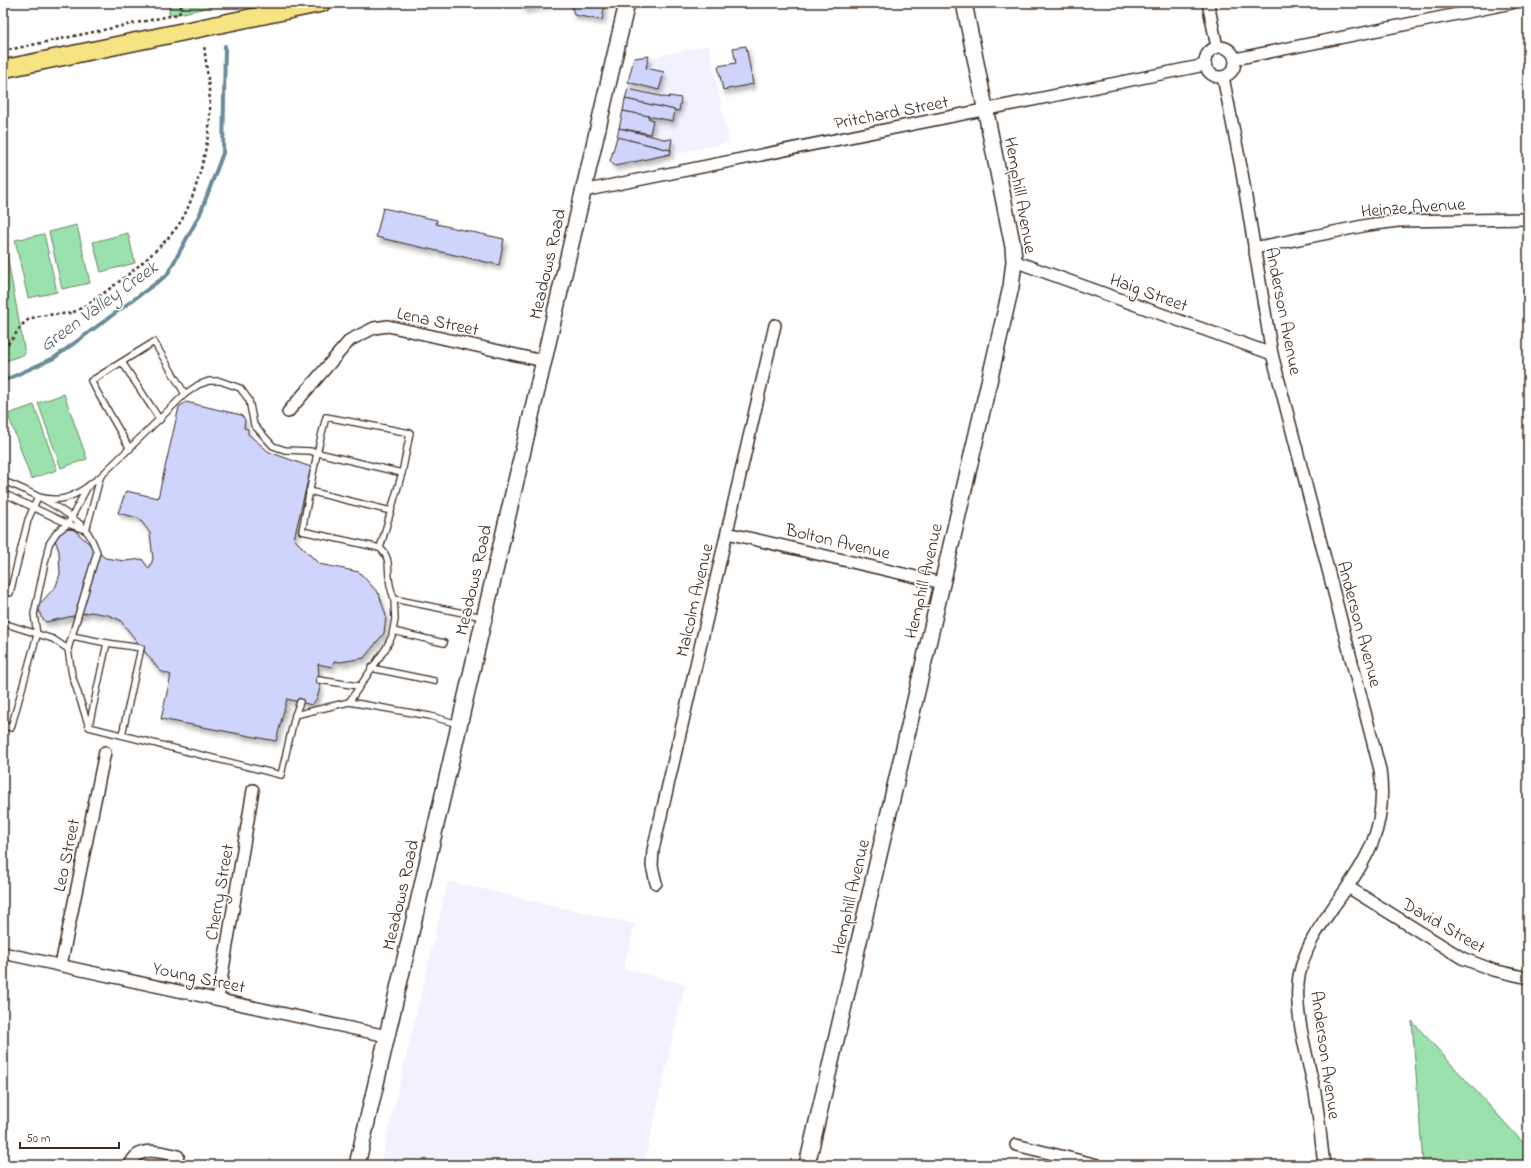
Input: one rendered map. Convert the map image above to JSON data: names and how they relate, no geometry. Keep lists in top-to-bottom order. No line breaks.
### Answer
{"streets":{"main road":["Hemphill Avenue","Meadows Road"],"street":["Pritchard Street","Heinze Avenue","Haig Street","Anderson Avenue","Lena Street","Bolton Avenue","Malcolm Avenue","Leo Street","Cherry Street","David Street","Young Street"]},"crossings":[["Pritchard Street","Hemphill Avenue"],["Pritchard Street","Meadows Road"],["Pritchard Street","Anderson Avenue"],["Hemphill Avenue","Haig Street"],["Hemphill Avenue","Bolton Avenue"],["Heinze Avenue","Anderson Avenue"],["Meadows Road","Lena Street"],["Meadows Road","Young Street"],["Haig Street","Anderson Avenue"],["Anderson Avenue","David Street"],["Bolton Avenue","Malcolm Avenue"],["Leo Street","Young Street"],["Cherry Street","Young Street"]],"water":["Green Valley Creek"],"scale_bar":"50 m"}
